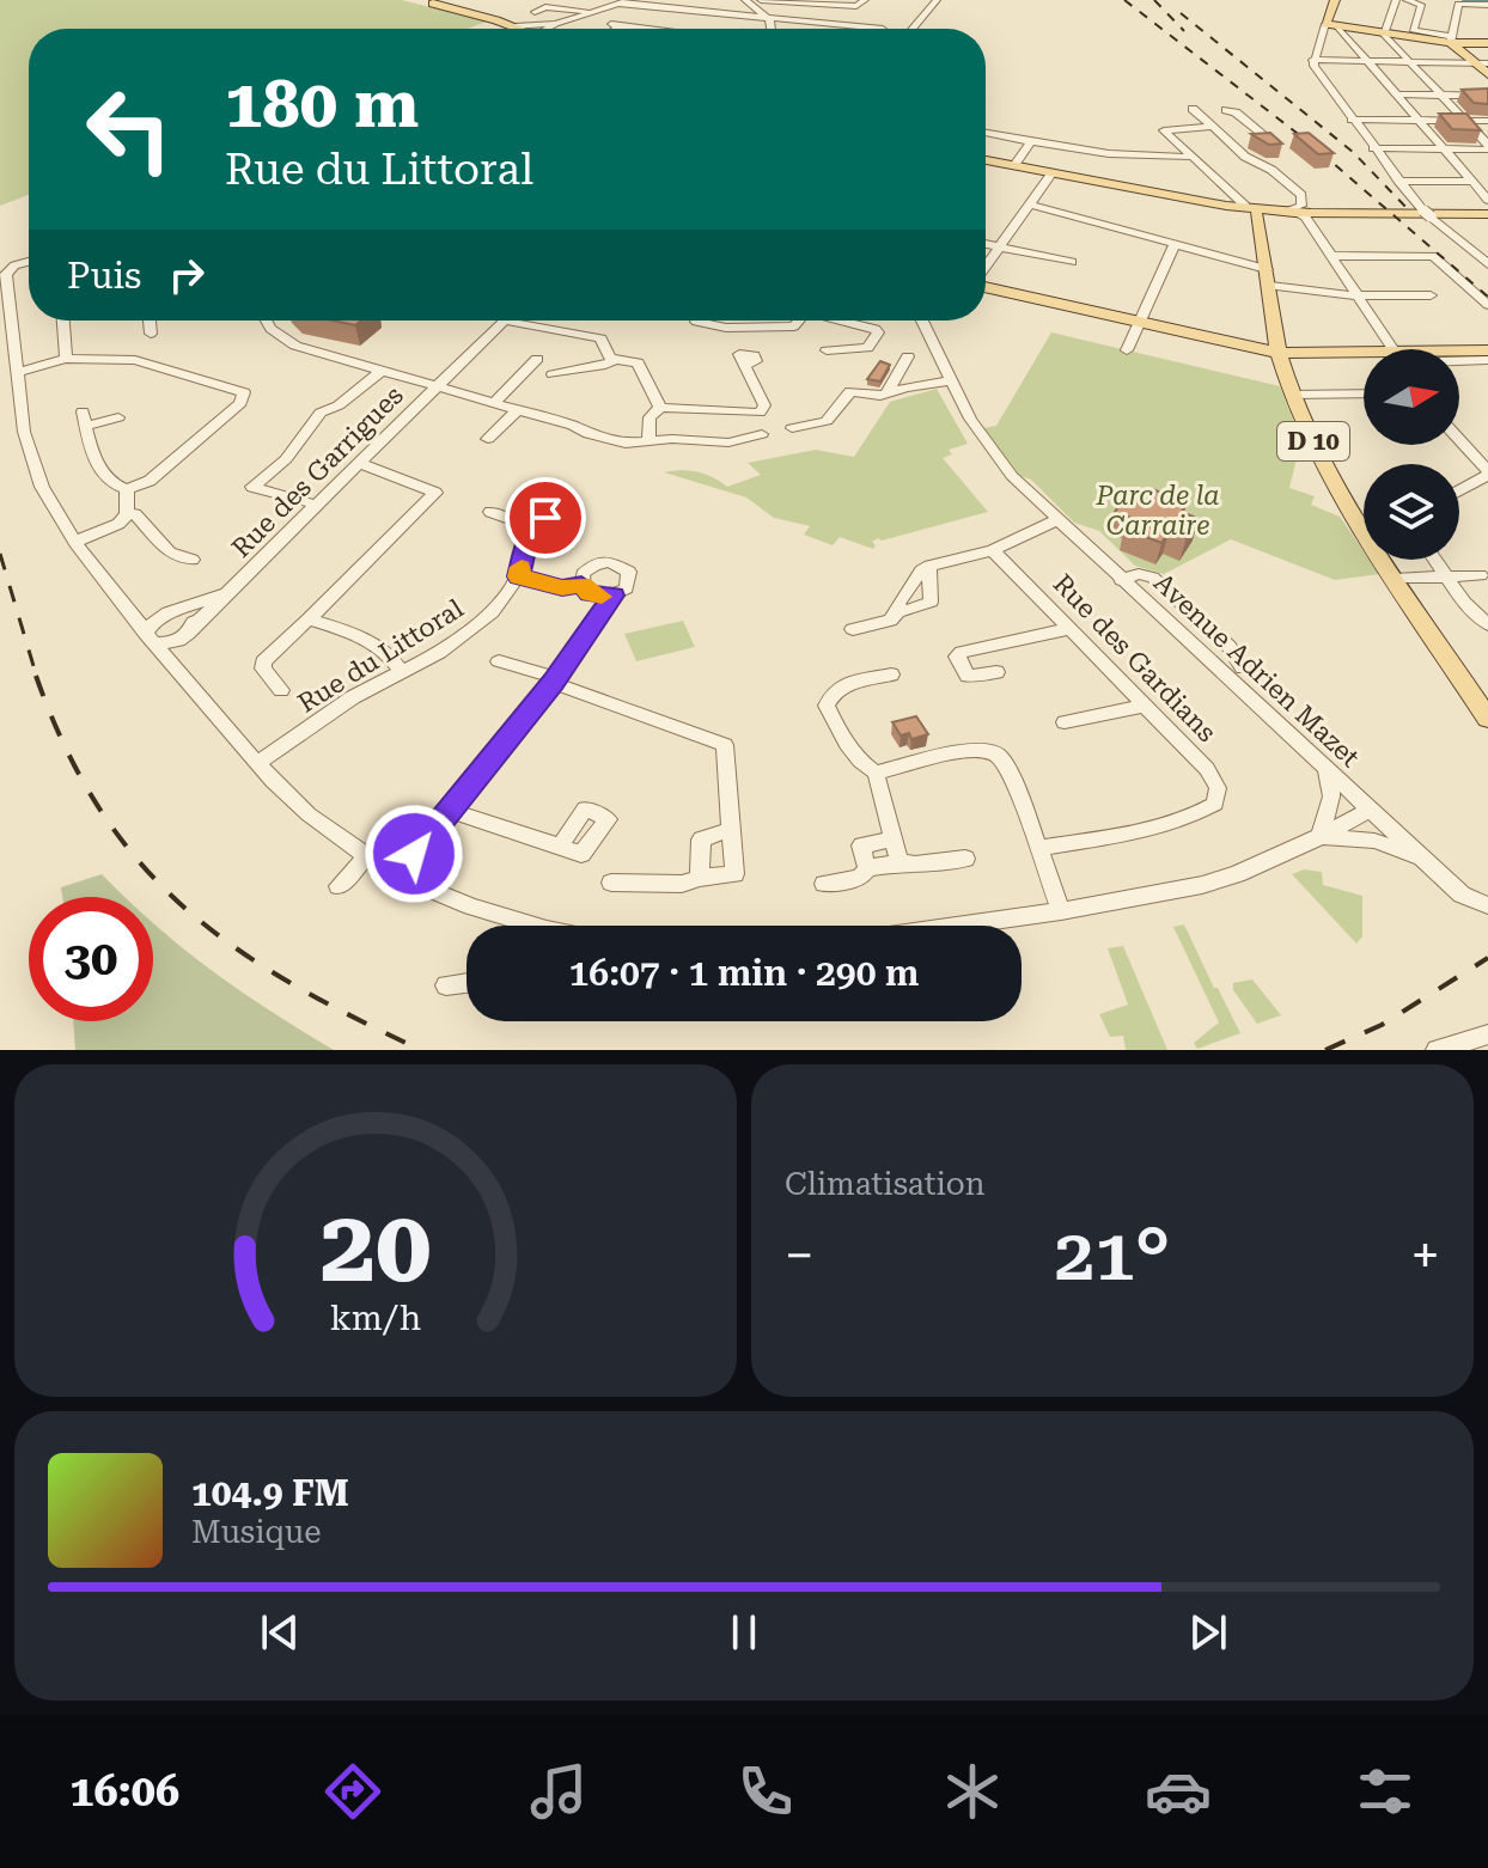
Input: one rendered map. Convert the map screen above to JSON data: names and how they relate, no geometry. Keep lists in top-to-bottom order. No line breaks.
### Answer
{"streets":{"main road":["D 10"],"street":["Rue des Garrigues","Rue du Littoral","Rue des Gardians","Avenue Adrien Mazet"]},"parks":["Parc de la Carraire"],"north":"right","page":{"turn":["180 m","Rue du Littoral"],"then":"Puis","limit":"30","trip":"16:07 · 1 min · 290 m","tile":"Climatisation","heat":["−","21°","+"],"song":["104.9 FM","Musique"],"tabs":"16:06","gauge":["20","km/h"]}}
